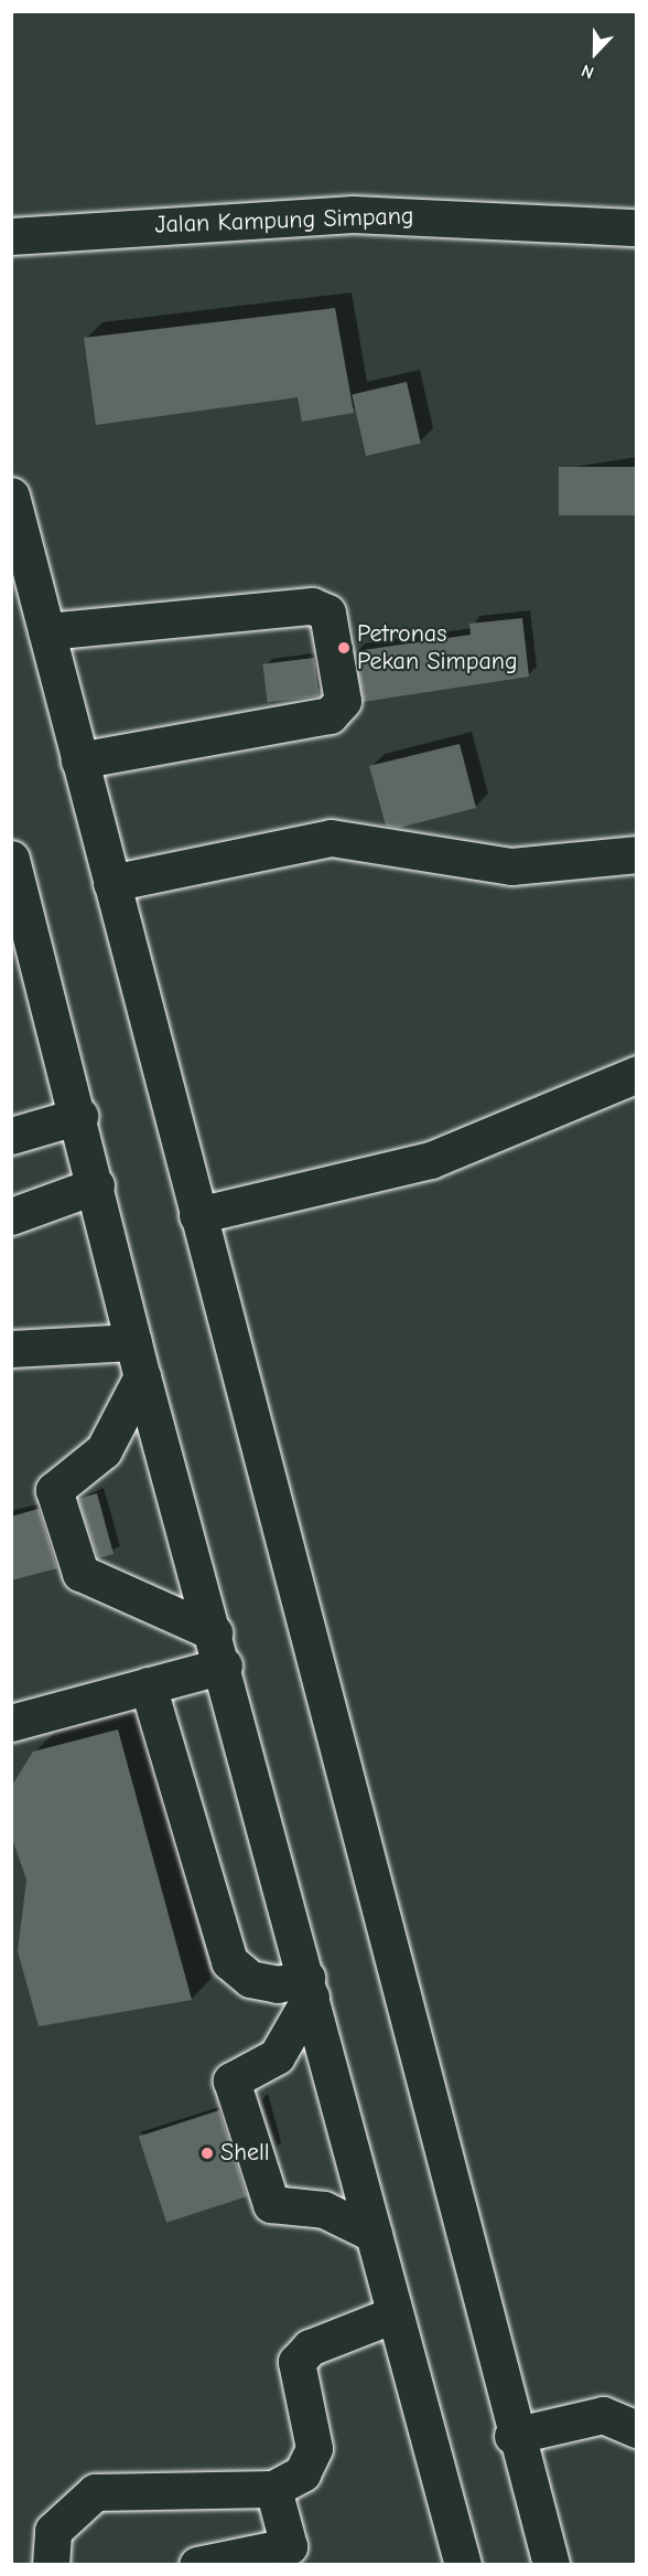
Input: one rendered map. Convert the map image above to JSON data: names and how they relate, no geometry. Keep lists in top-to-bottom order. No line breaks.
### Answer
{"streets":{"main road":["Jalan Kampung Simpang"]},"places":["Petronas Pekan Simpang","Shell"],"north":"bottom"}
